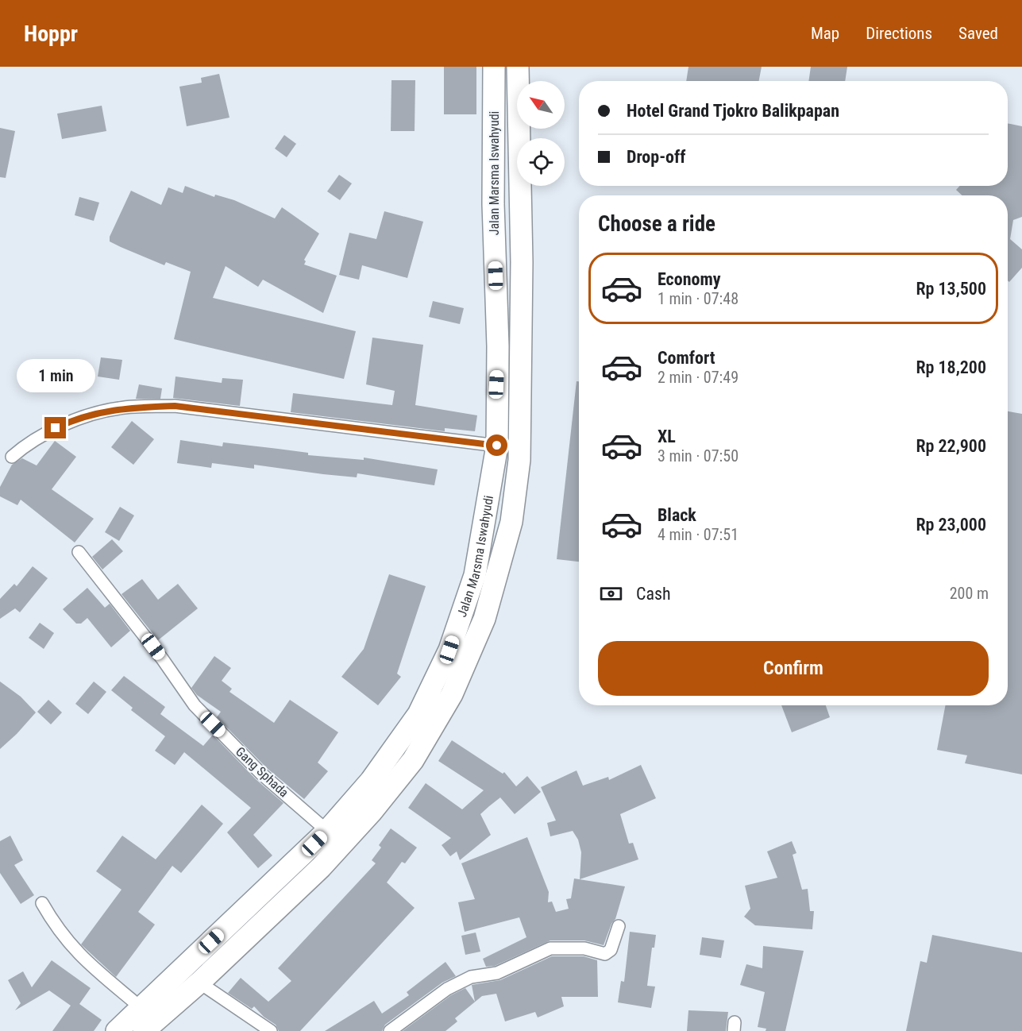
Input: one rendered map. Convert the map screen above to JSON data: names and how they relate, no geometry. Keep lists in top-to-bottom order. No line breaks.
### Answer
{"streets":{"highway":["Jalan Marsma Iswahyudi"],"street":["Gang Sphada"]},"crossings":[["Jalan Marsma Iswahyudi","Gang Sphada"]],"north":"top left","page":{"header":"Hoppr","nav":["Map","Directions","Saved"],"banner":["Hotel Grand Tjokro Balikpapan","Drop-off"],"heading":"Choose a ride","list":[{"name":"Economy","note":"1 min · 07:48","value":"Rp 13,500"},{"name":"Comfort","note":"2 min · 07:49","value":"Rp 18,200"},{"name":"XL","note":"3 min · 07:50","value":"Rp 22,900"},{"name":"Black","note":"4 min · 07:51","value":"Rp 23,000"}],"bubble":"1 min","pay":["Cash","200 m"],"buttons":"Confirm"}}
